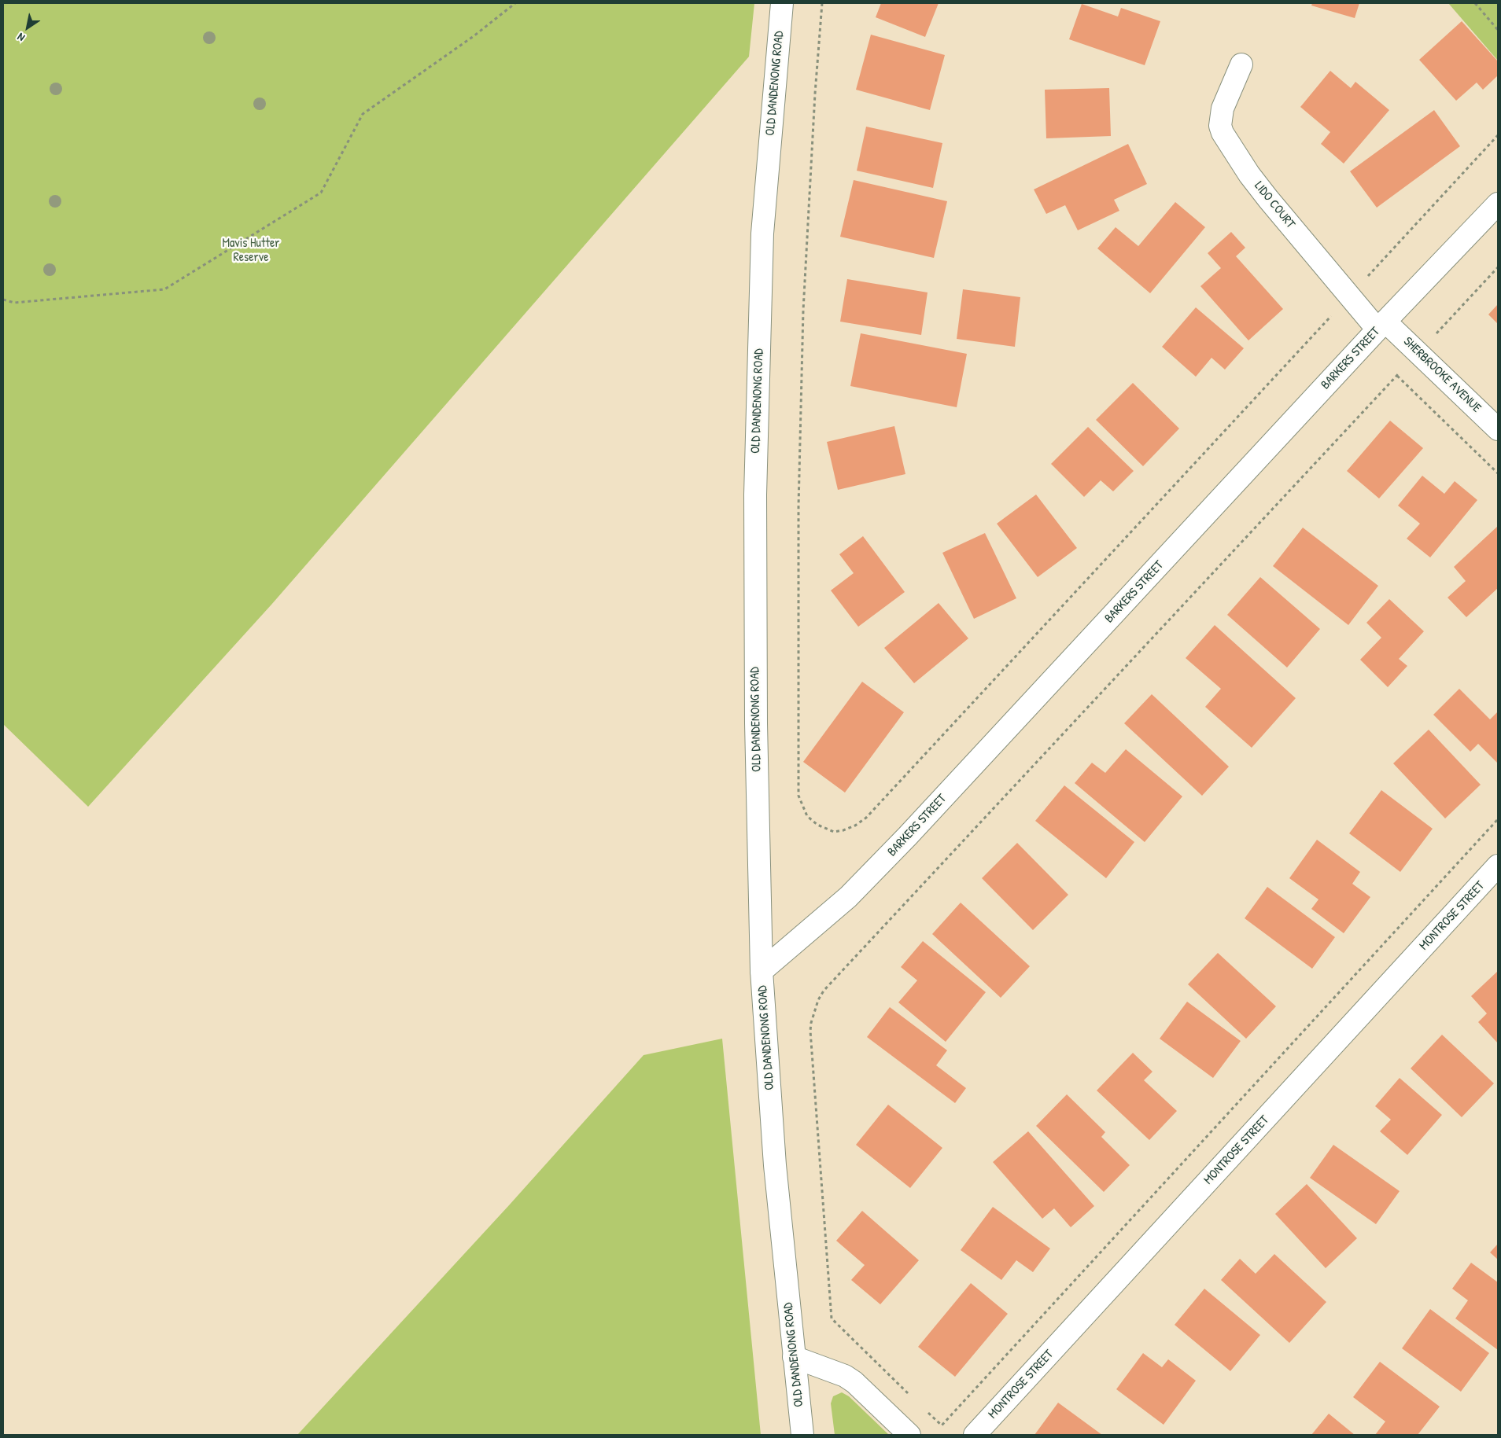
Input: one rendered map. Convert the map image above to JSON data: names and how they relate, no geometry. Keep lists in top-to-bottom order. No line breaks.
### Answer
{"streets":{"street":["OLD DANDENONG ROAD","LIDO COURT","BARKERS STREET","SHERBROOKE AVENUE","MONTROSE STREET"]},"crossings":[["OLD DANDENONG ROAD","BARKERS STREET"],["LIDO COURT","BARKERS STREET"],["LIDO COURT","SHERBROOKE AVENUE"],["BARKERS STREET","SHERBROOKE AVENUE"]],"parks":["Mavis Hutter Reserve"],"north":"bottom left"}
